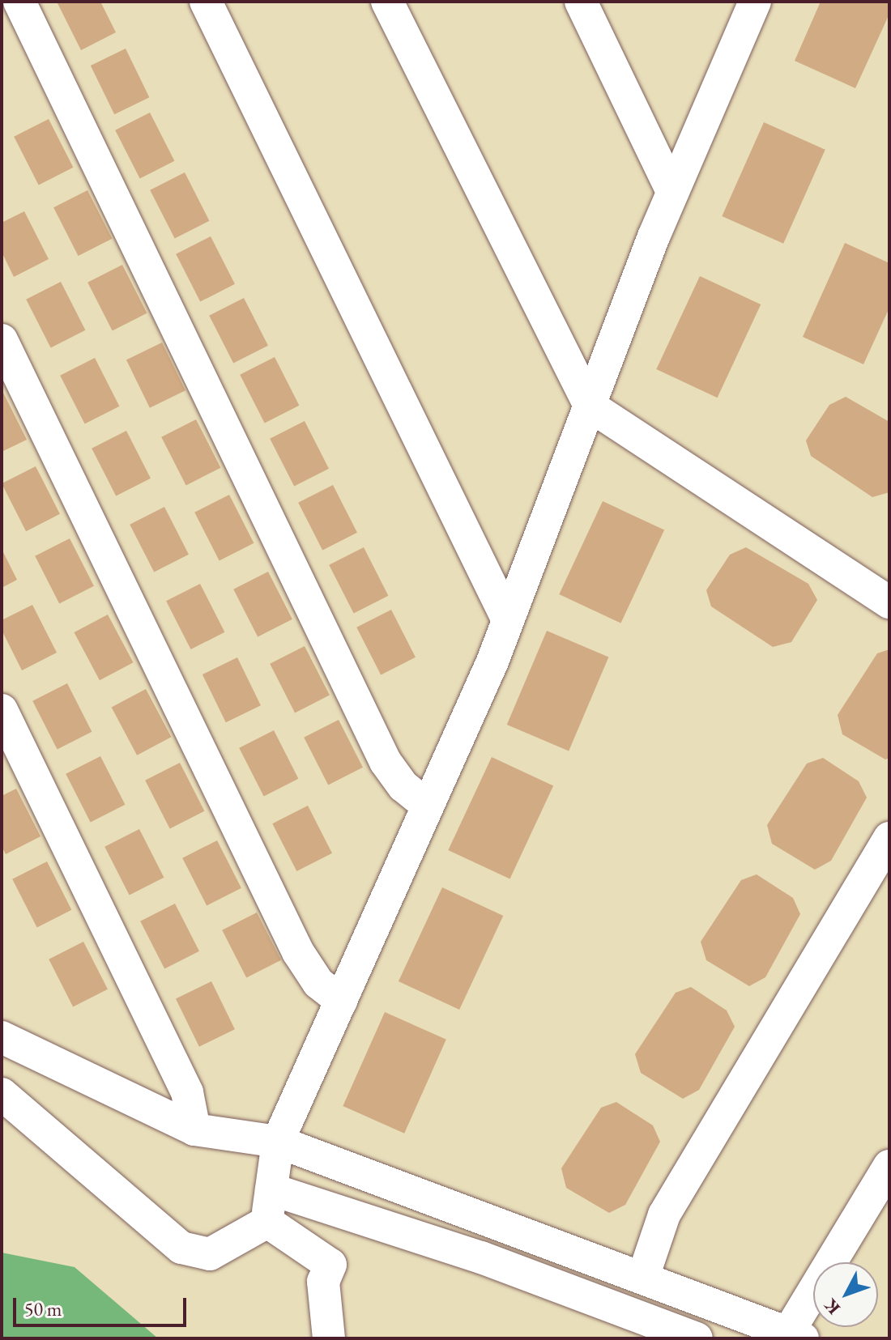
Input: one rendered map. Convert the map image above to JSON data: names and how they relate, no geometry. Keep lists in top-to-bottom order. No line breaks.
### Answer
{"scale_bar":"50 m","north":"bottom left"}
